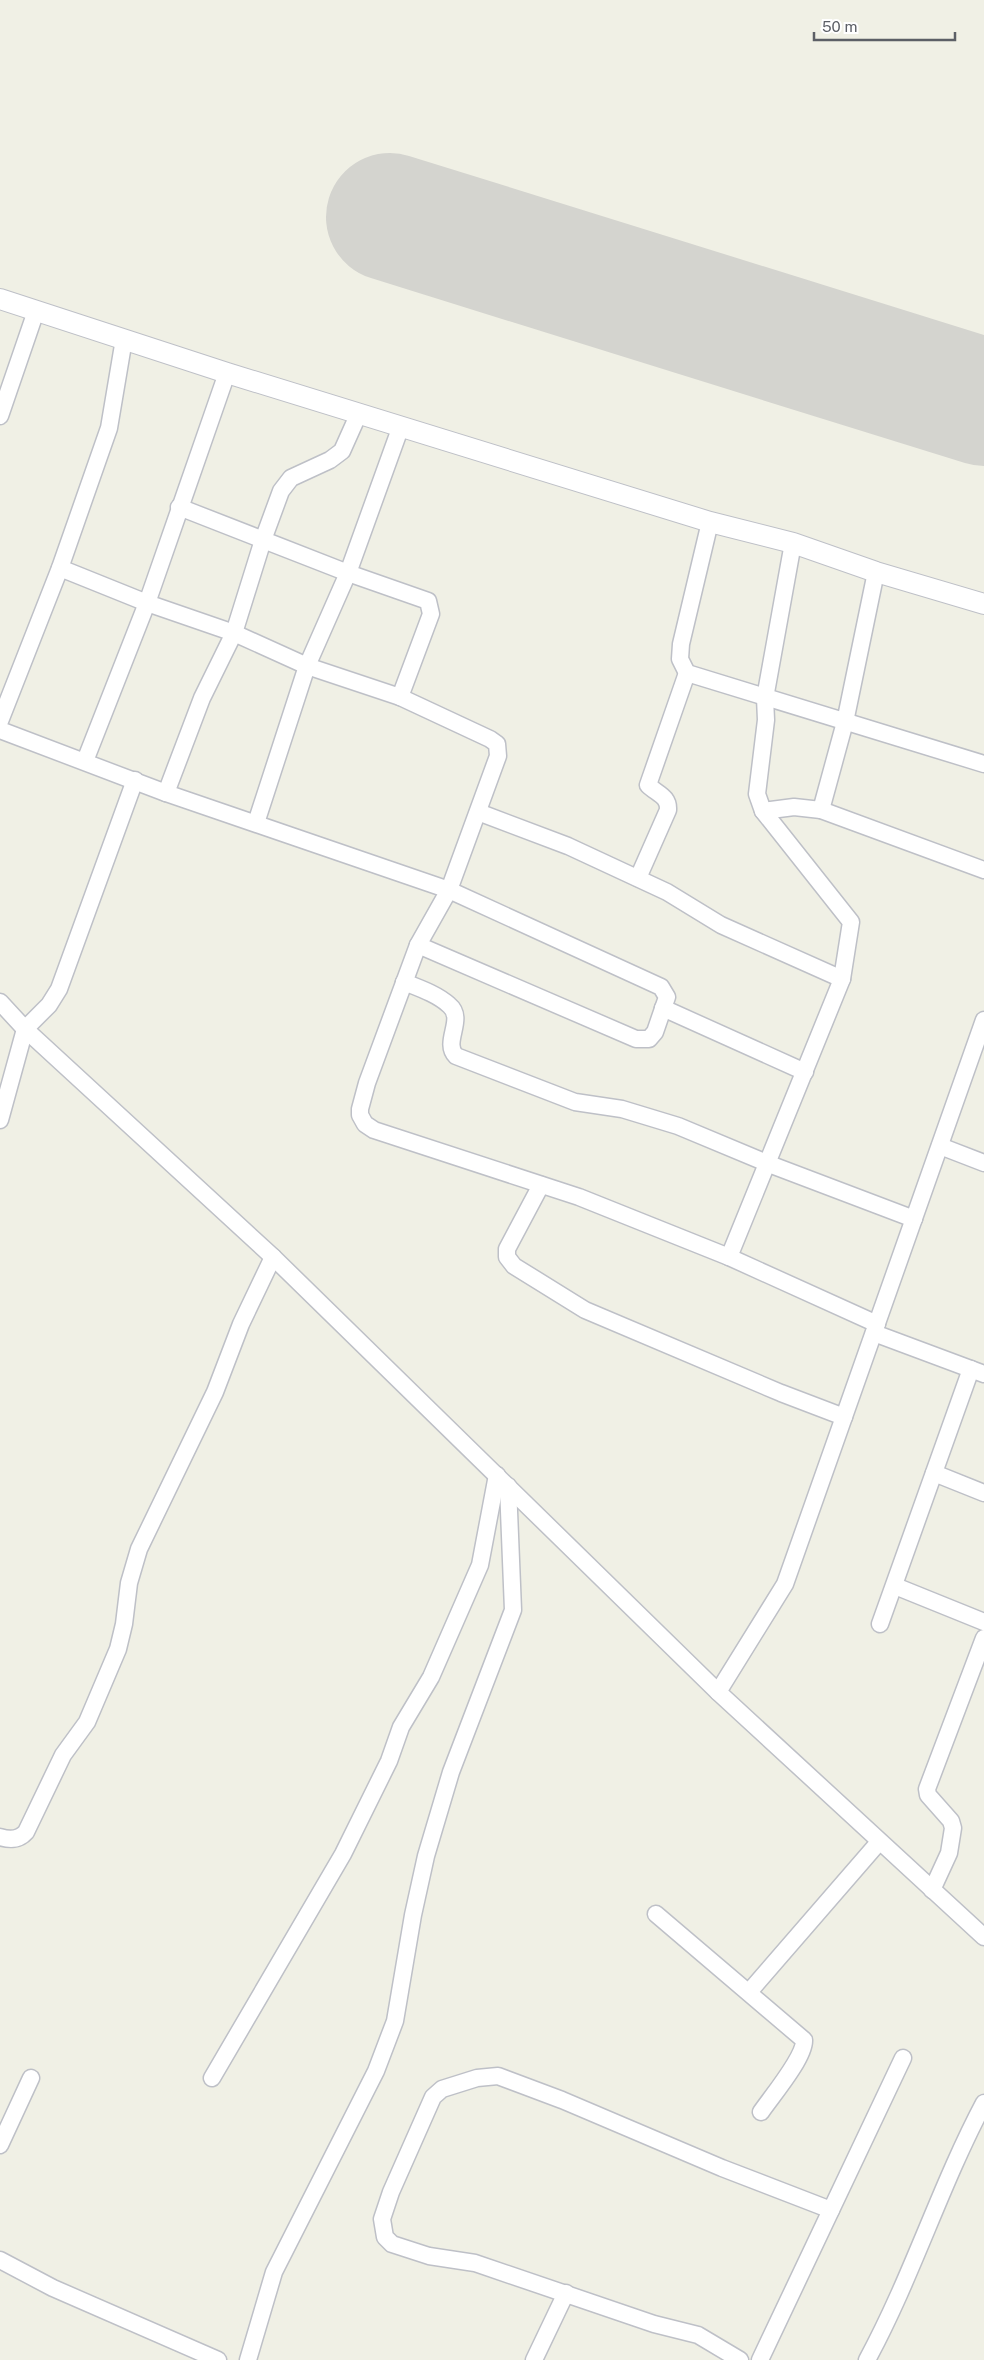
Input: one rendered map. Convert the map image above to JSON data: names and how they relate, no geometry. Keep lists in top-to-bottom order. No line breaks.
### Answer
{"scale_bar":"50 m"}
